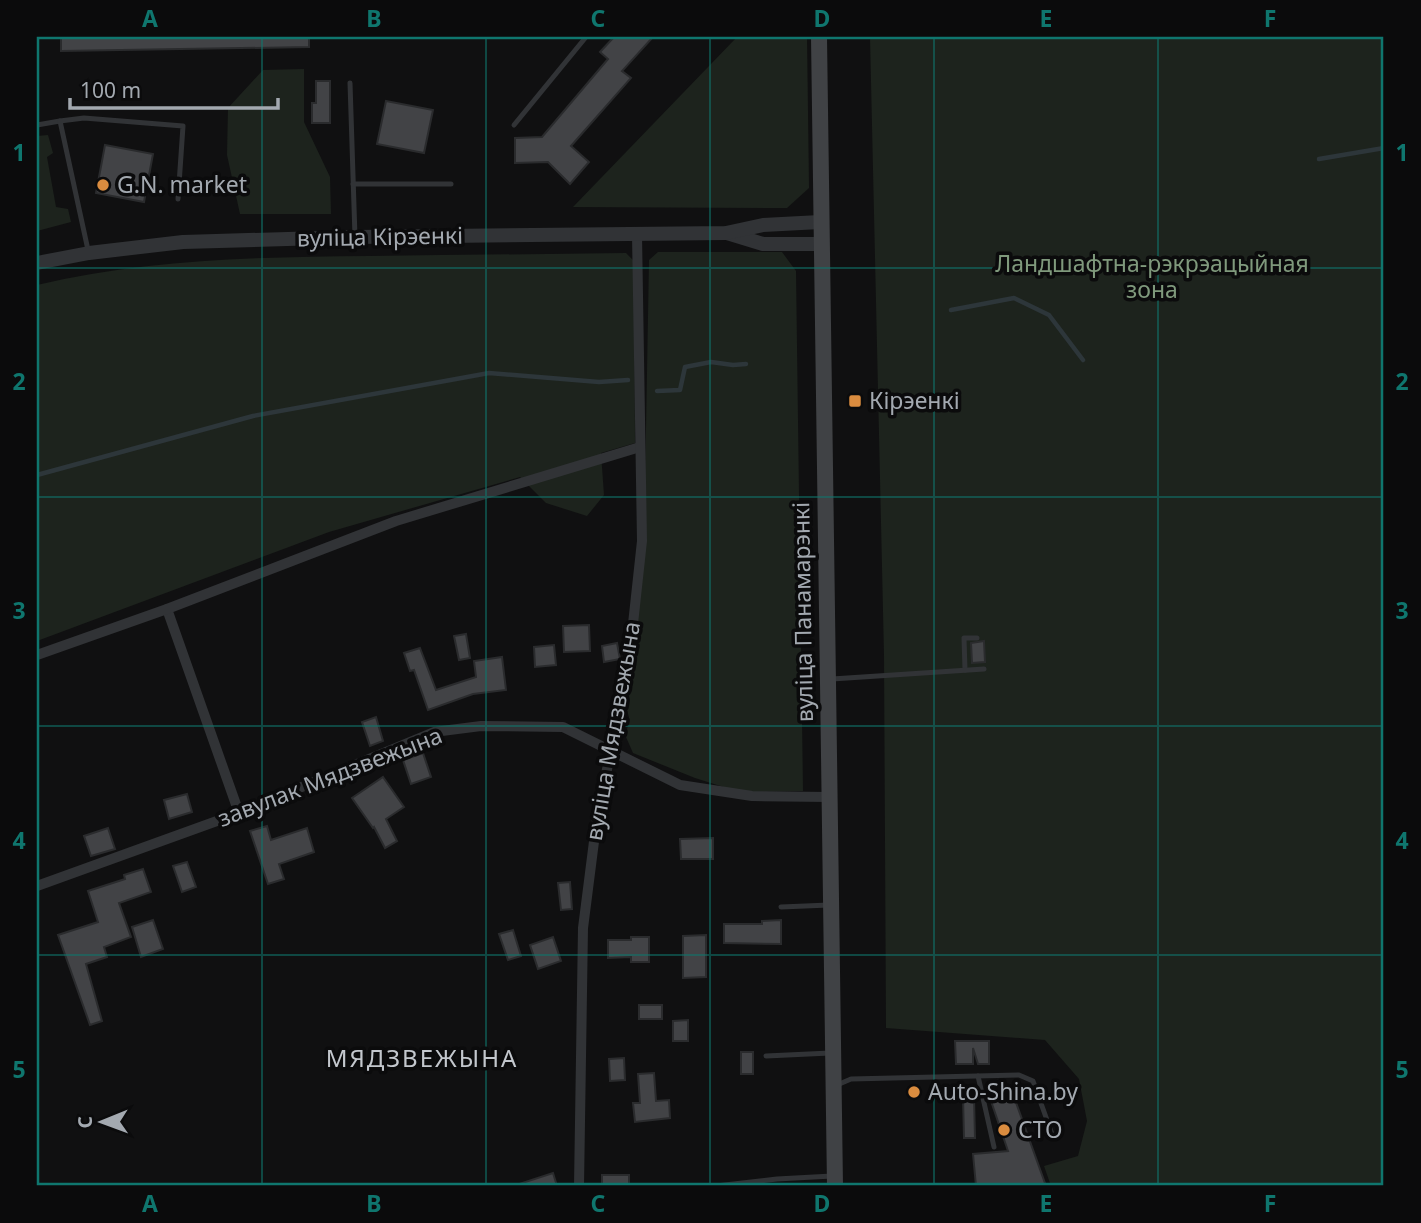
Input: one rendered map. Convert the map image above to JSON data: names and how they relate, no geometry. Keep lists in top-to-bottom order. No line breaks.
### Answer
{"streets":{"main road":["вуліца Панамарэнкі"],"street":["вуліца Кірэенкі","вуліца Мядзвежына","завулак Мядзвежына"]},"crossings":[["вуліца Кірэенкі","вуліца Панамарэнкі"],["вуліца Кірэенкі","вуліца Мядзвежына"],["вуліца Панамарэнкі","завулак Мядзвежына"],["вуліца Мядзвежына","завулак Мядзвежына"]],"districts":["МЯДЗВЕЖЫНА"],"parks":["Ландшафтна-рэкрэацыйная зона"],"places":{"other":["G.N. market","Auto-Shina.by","СТО"],"transit":["Кірэенкі"]},"scale_bar":"100 m","north":"left","grid":{"columns":["A","B","C","D","E","F"],"rows":["1","2","3","4","5"]}}
